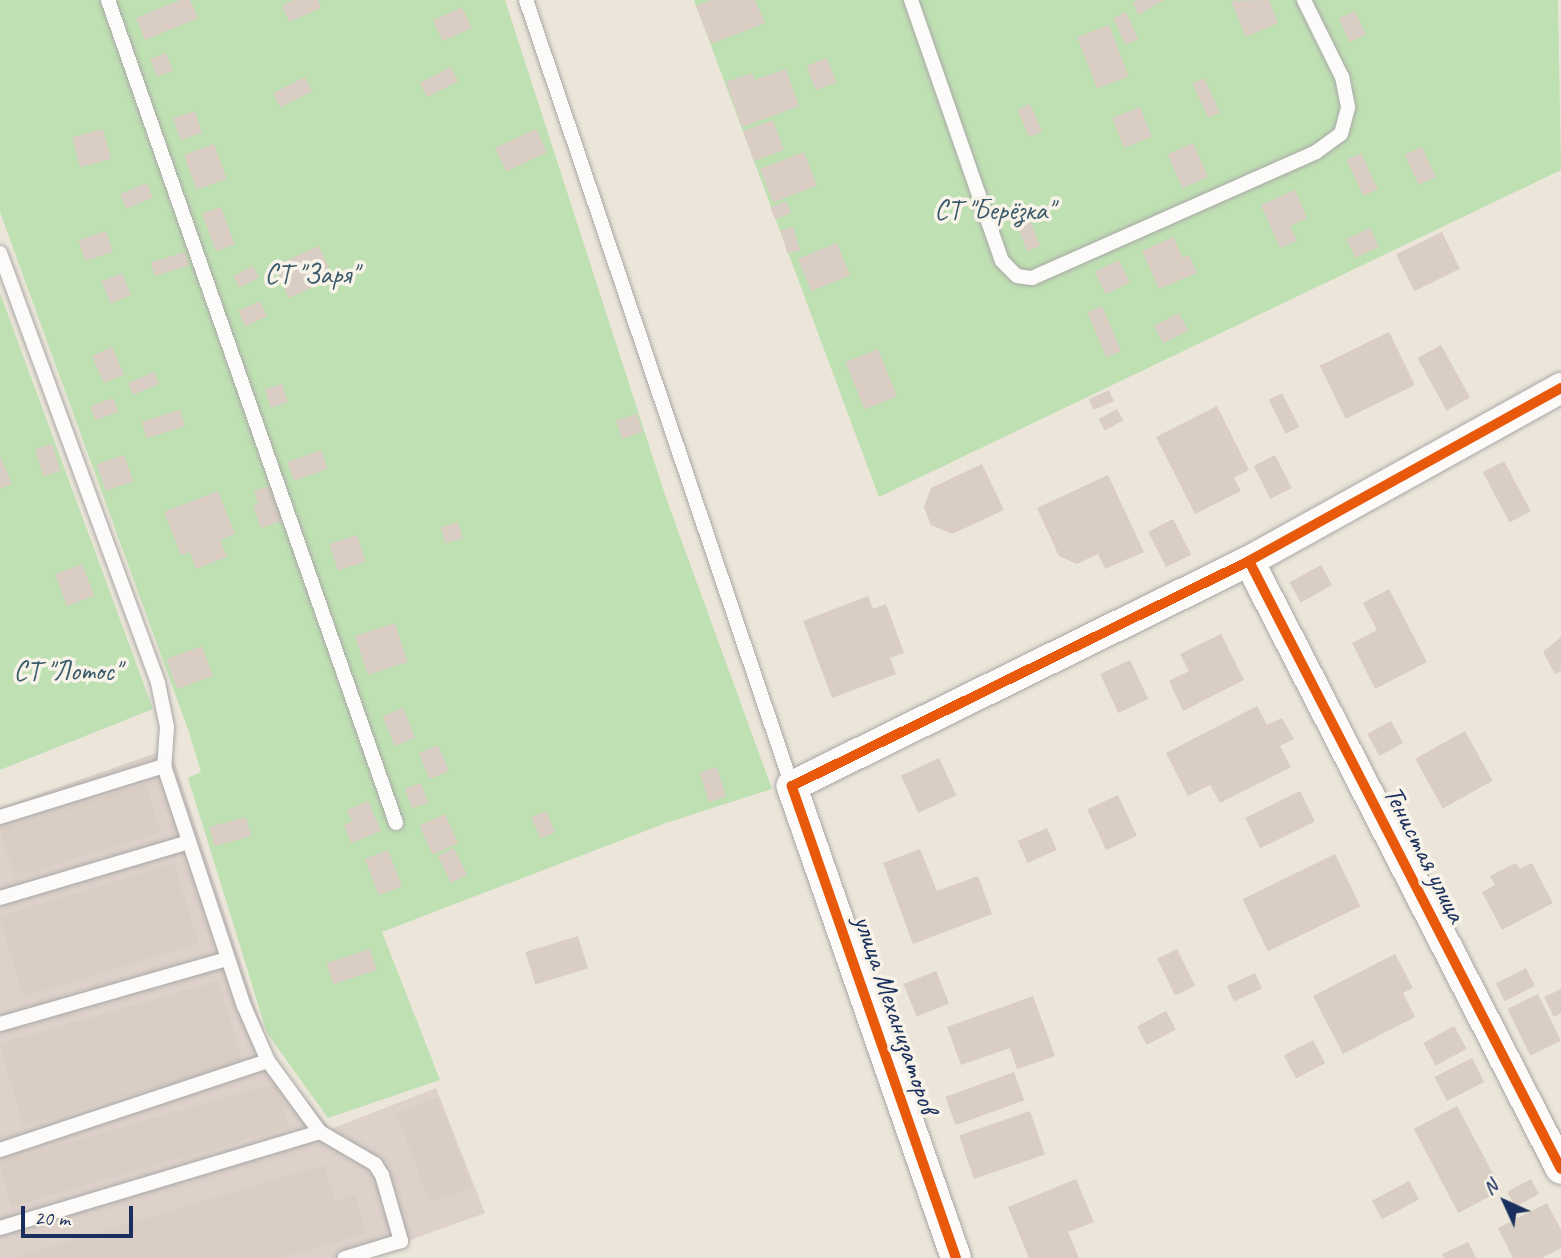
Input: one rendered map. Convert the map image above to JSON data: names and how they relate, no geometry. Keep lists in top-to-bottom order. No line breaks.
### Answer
{"streets":{"street":["Тенистая улица","улица Механизаторов"]},"parks":["СТ \"Берёзка\"","СТ \"Заря\"","СТ \"Лотос\""],"scale_bar":"20 m","north":"top left"}
